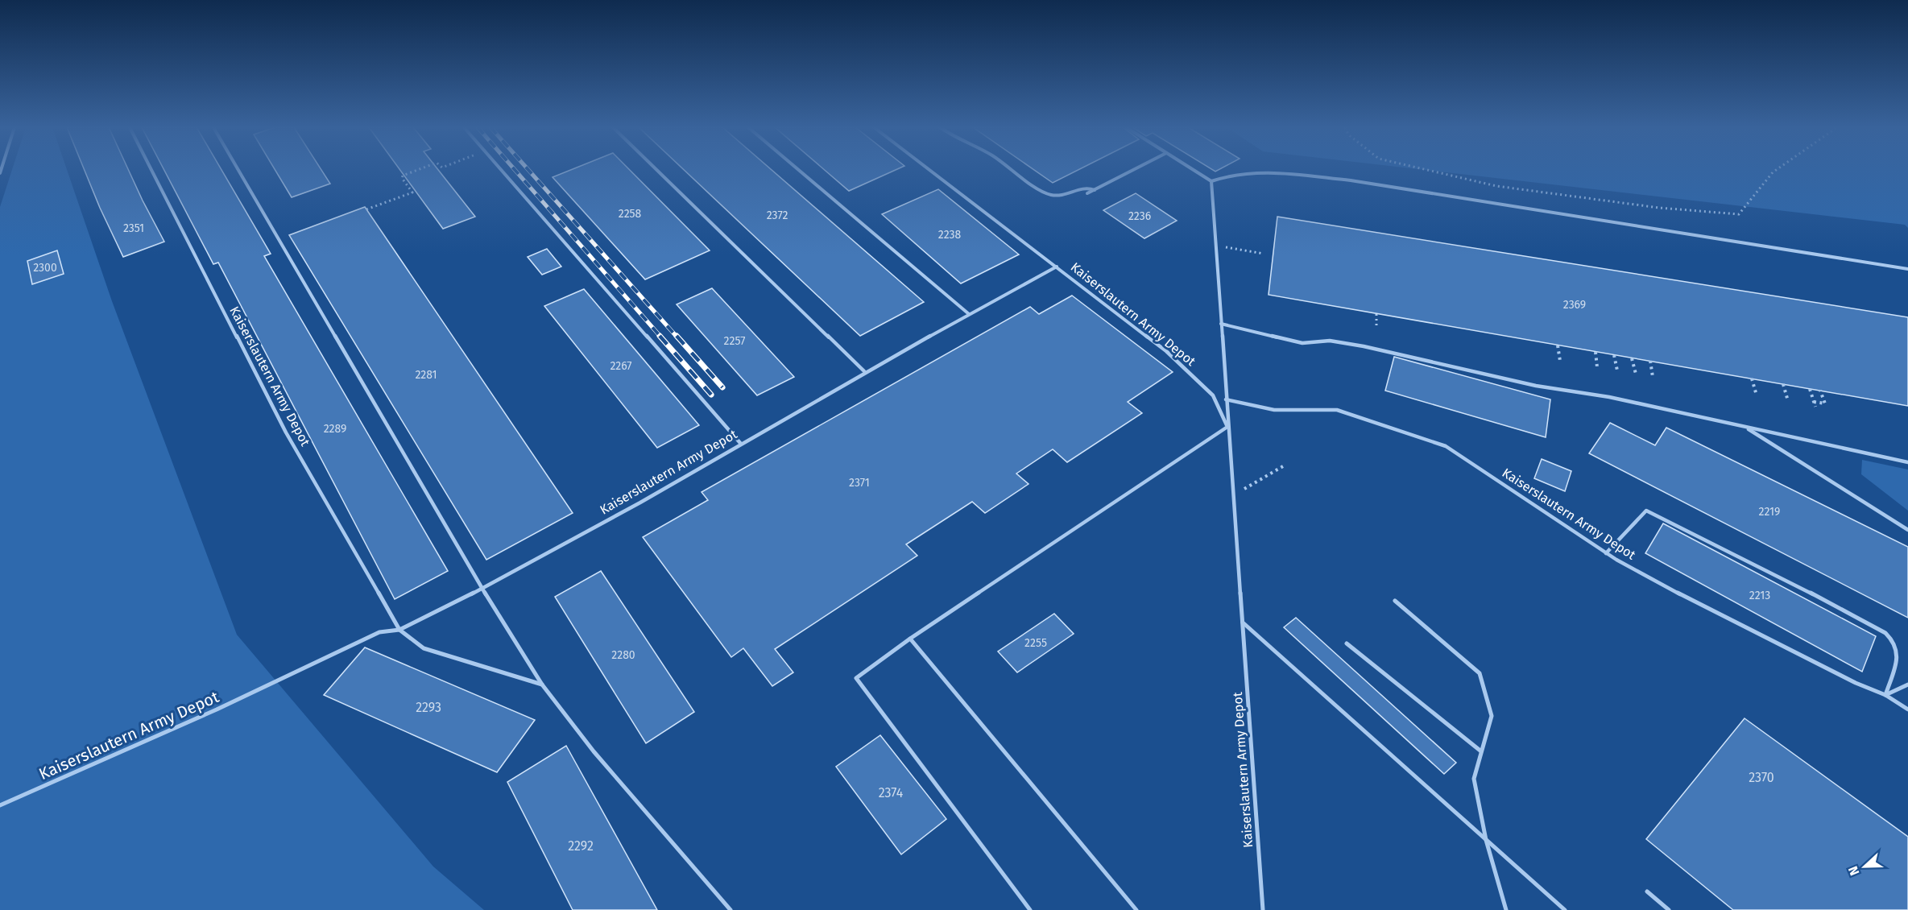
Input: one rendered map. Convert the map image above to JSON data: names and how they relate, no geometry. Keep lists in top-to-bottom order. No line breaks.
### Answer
{"streets":{"lane":["Kaiserslautern Army Depot"]},"house_numbers":["2258","2372","2236","2351","2238","2300","2369","2257","2267","2281","2289","2371","2219","2213","2255","2280","2293","2370","2374","2292"],"north":"left"}
